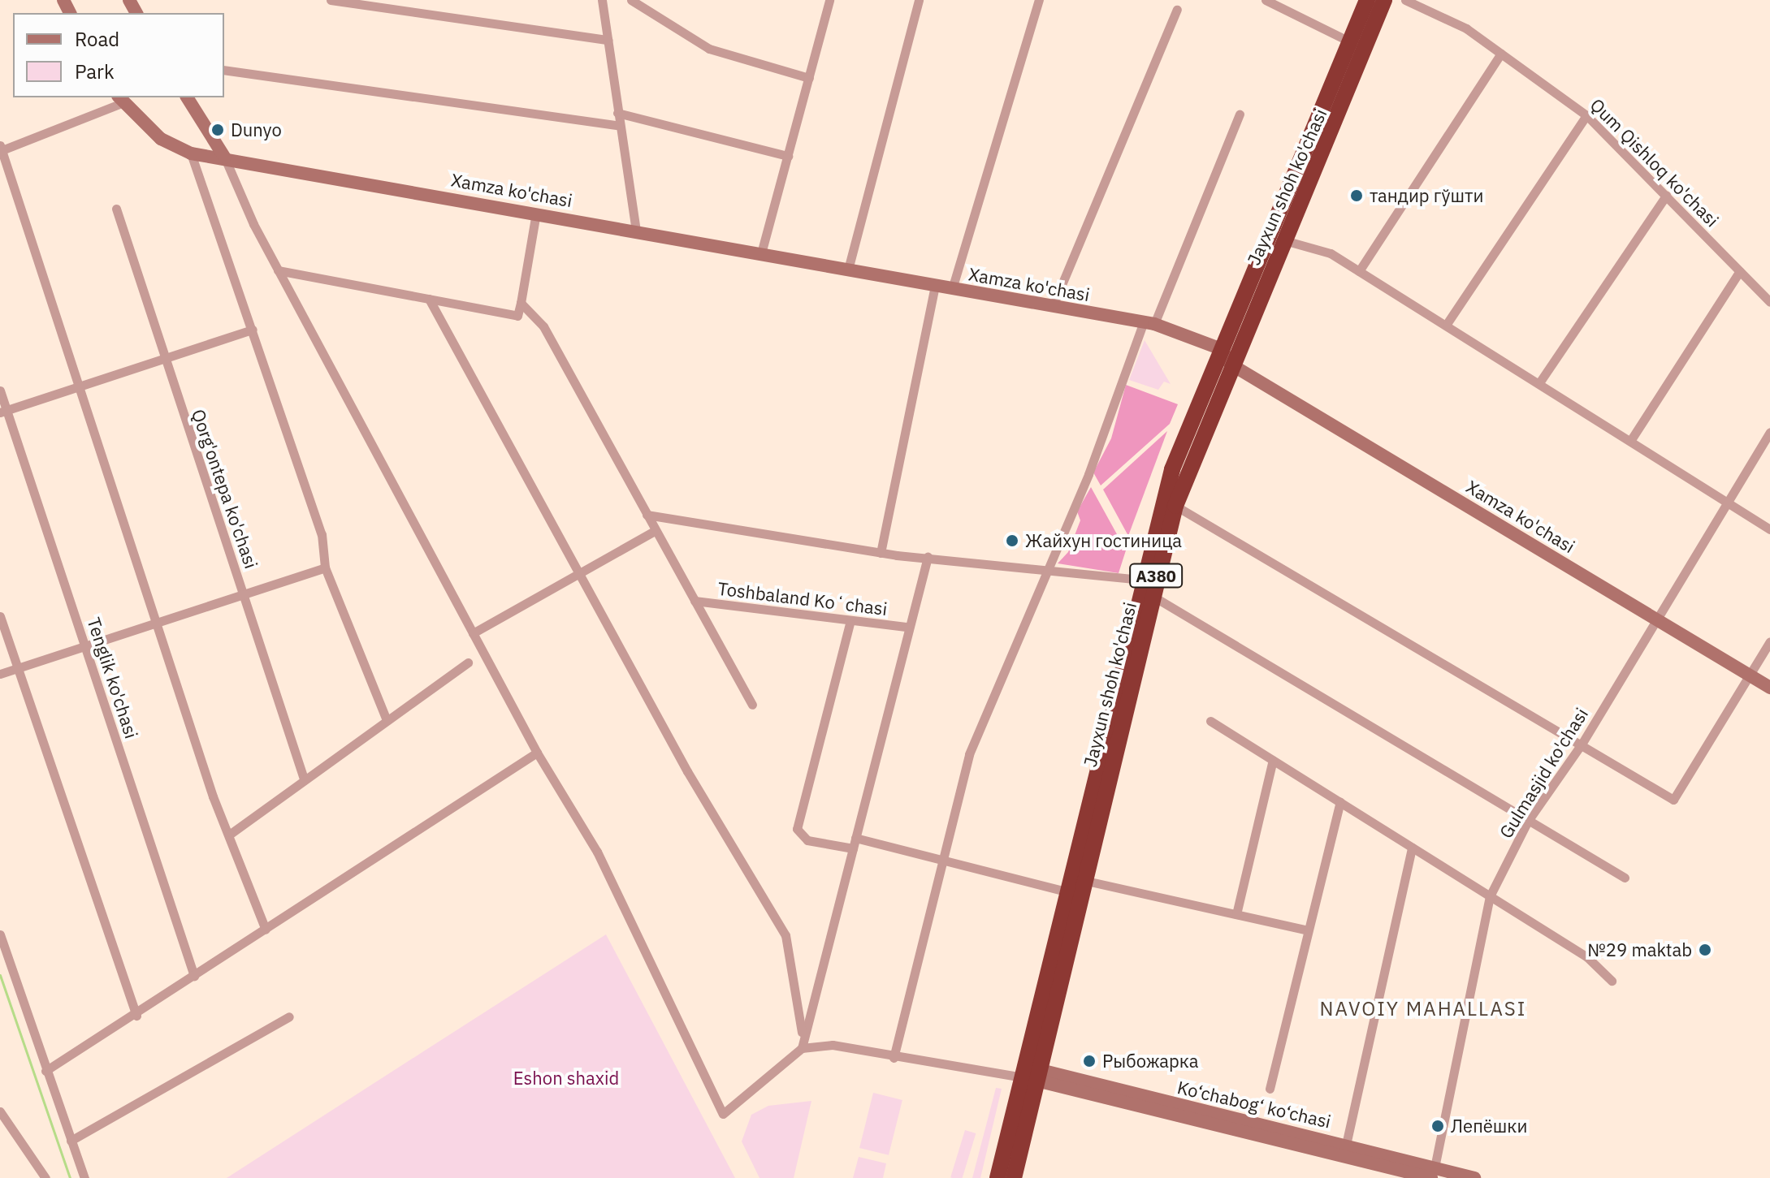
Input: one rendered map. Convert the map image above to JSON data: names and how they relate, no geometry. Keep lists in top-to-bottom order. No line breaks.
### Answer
{"streets":{"highway":["Jayxun shoh ko'chasi","A380"],"street":["Qum Qishloq ko'chasi","Xamza ko'chasi","Qorg'ontepa ko'chasi","Toshbaland Koʻchasi","Tenglik ko'chasi","Gulmasjid ko'chasi","Ko‘chabog‘ ko‘chasi"]},"crossings":[["Jayxun shoh ko'chasi","Xamza ko'chasi"],["Jayxun shoh ko'chasi","Ko‘chabog‘ ko‘chasi"],["Xamza ko'chasi","Gulmasjid ko'chasi"],["Gulmasjid ko'chasi","Ko‘chabog‘ ko‘chasi"]],"districts":["NAVOIY MAHALLASI"],"parks":["Eshon shaxid"],"places":["Dunyo","тандир гўшти","Жайхун гостиница","№29 maktab","Рыбожарка","Лепёшки"],"legend":["Road","Park"]}
